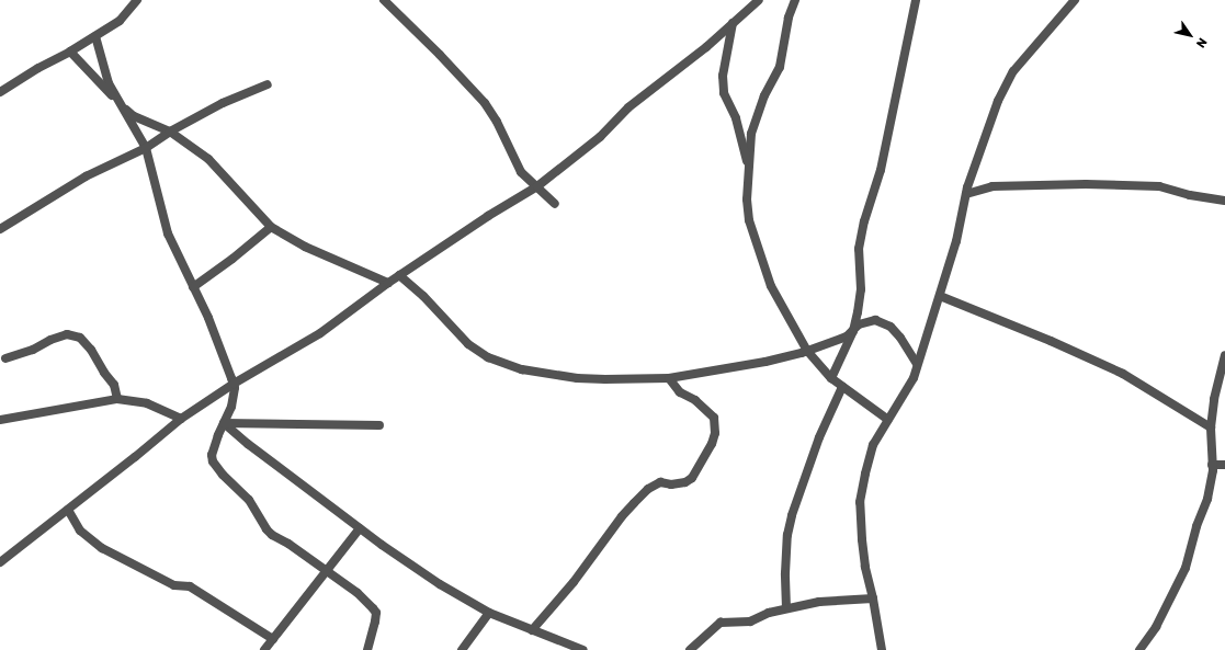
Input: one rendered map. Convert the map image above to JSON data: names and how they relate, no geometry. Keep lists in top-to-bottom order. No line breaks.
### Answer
{"north":"bottom right"}
